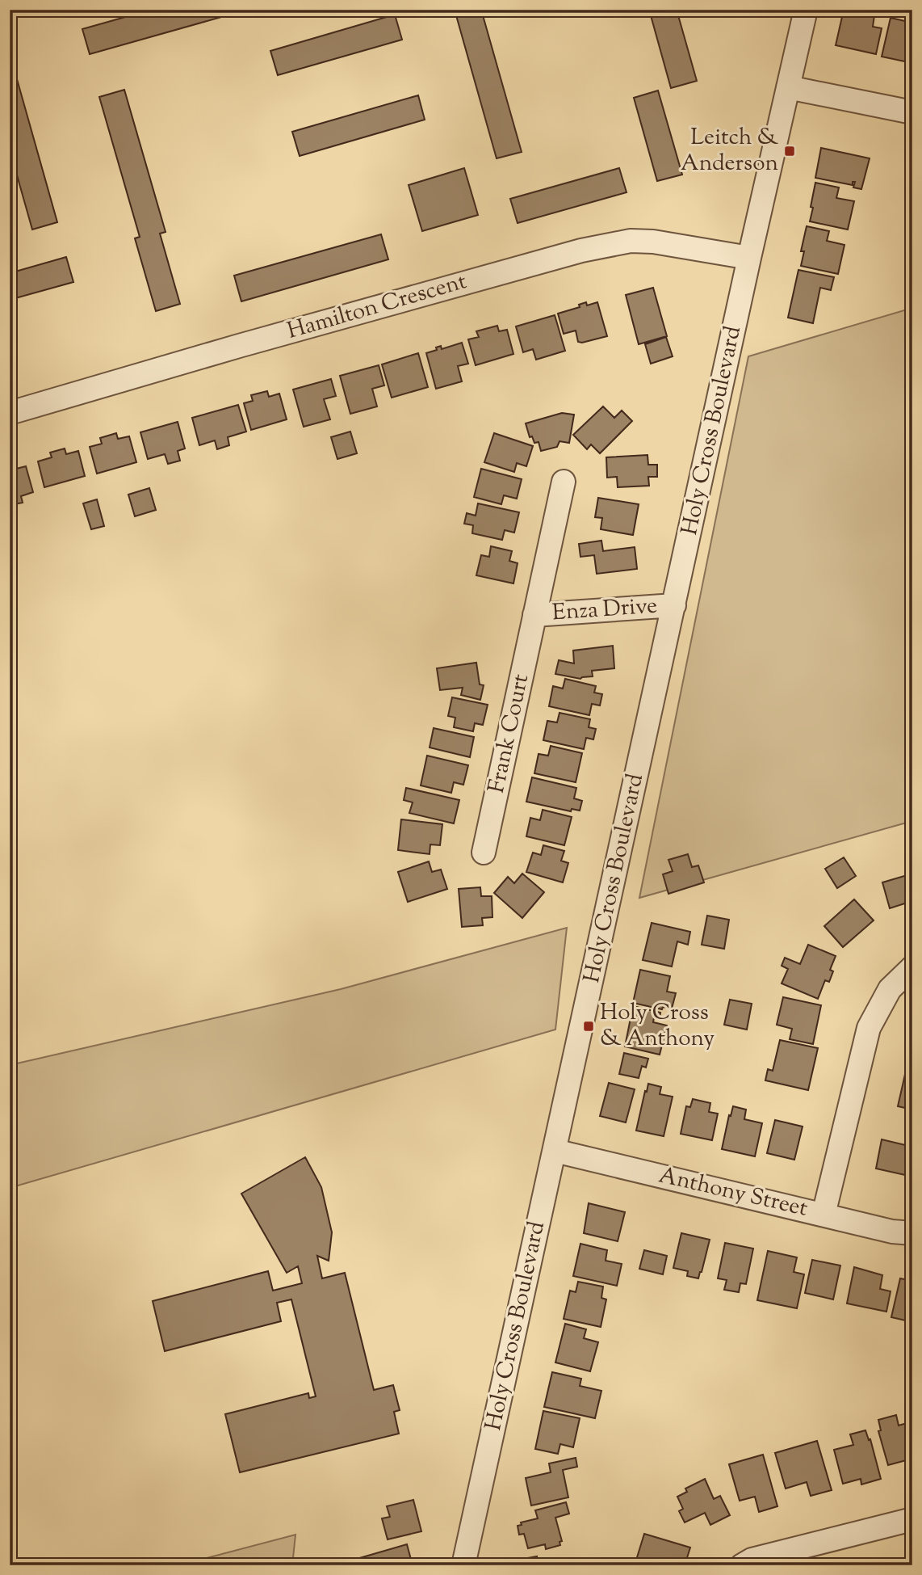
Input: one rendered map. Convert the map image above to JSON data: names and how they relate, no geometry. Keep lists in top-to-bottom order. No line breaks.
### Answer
{"streets":{"street":["Hamilton Crescent","Holy Cross Boulevard","Enza Drive","Frank Court","Anthony Street"]},"crossings":[["Hamilton Crescent","Holy Cross Boulevard"],["Holy Cross Boulevard","Enza Drive"],["Holy Cross Boulevard","Anthony Street"],["Enza Drive","Frank Court"]],"places":{"transit":["Leitch & Anderson","Holy Cross & Anthony"]}}
